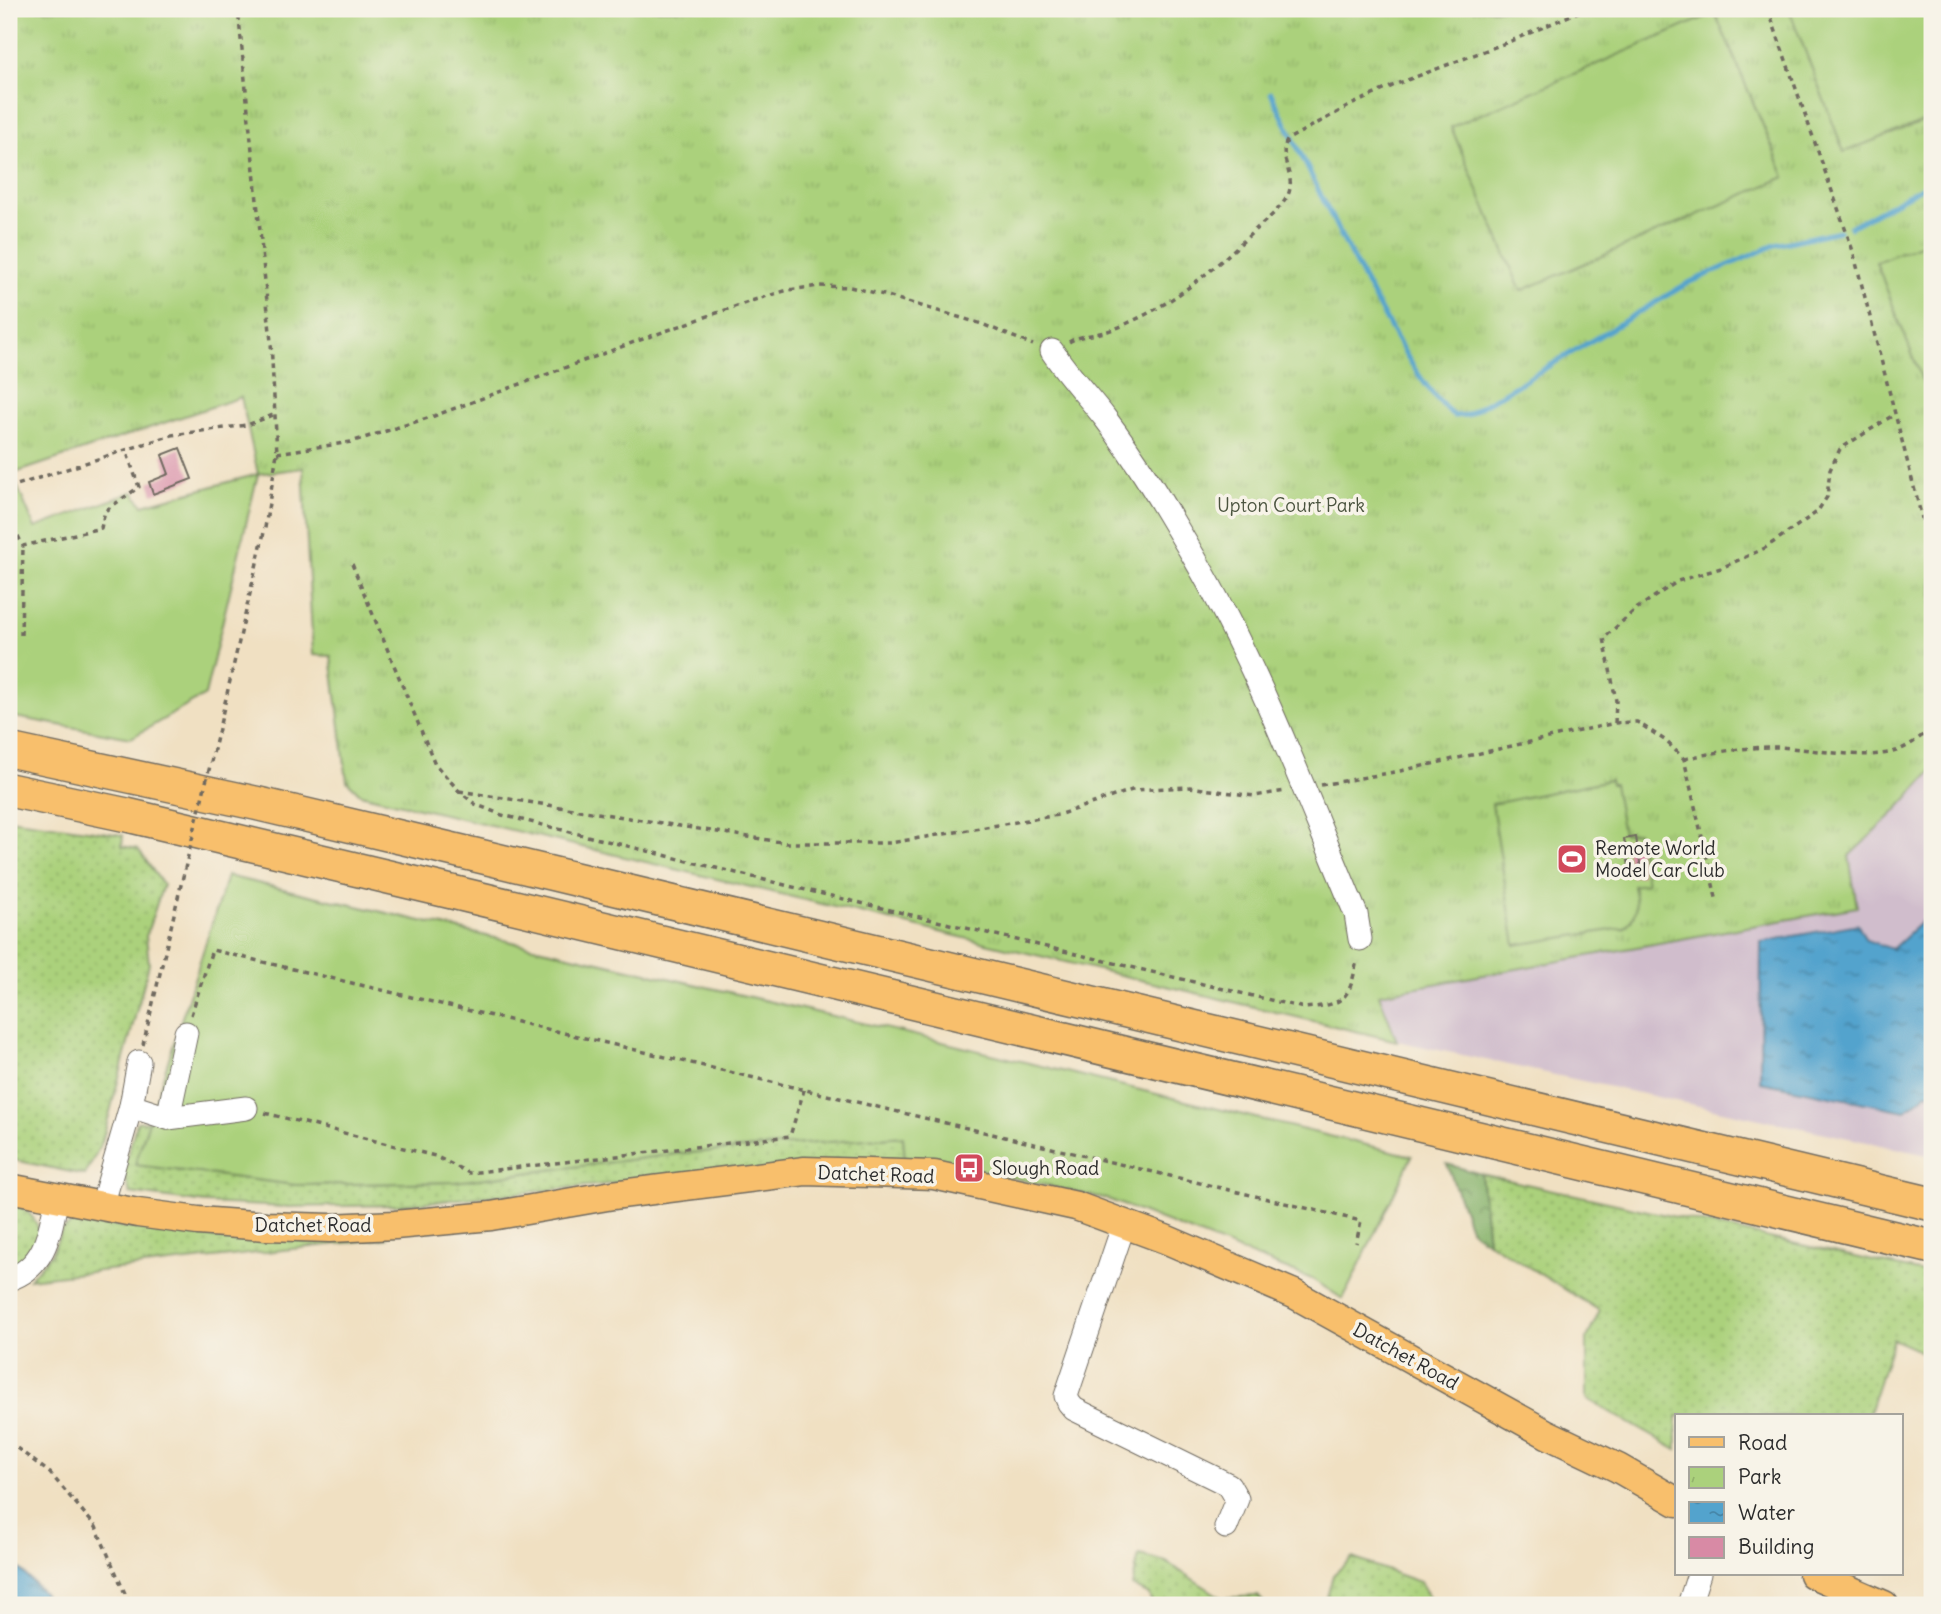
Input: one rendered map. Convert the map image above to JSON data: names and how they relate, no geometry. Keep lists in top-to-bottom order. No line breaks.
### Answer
{"streets":{"main road":["Datchet Road"]},"parks":["Upton Court Park"],"places":{"sports":["Remote World Model Car Club"],"bus stop":["Slough Road"]},"legend":["Road","Park","Water","Building"]}
